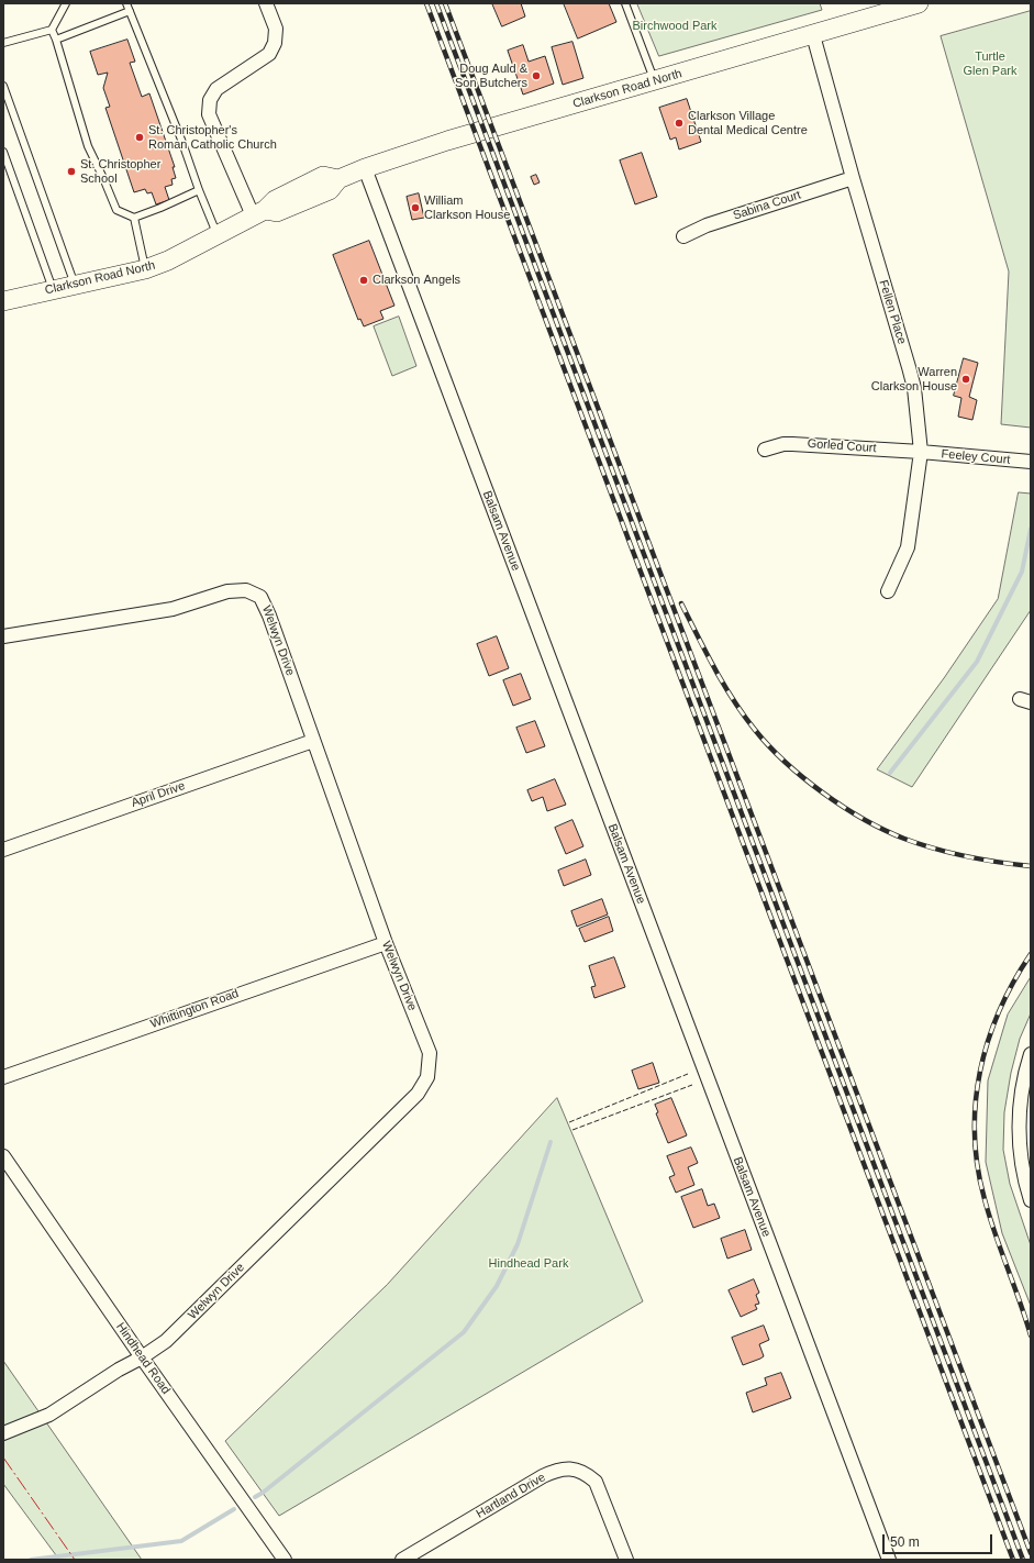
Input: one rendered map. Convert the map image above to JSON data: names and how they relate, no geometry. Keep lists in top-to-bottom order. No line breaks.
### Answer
{"streets":{"street":["Clarkson Road North","Sabina Court","Fellen Place","Gorled Court","Feeley Court","Balsam Avenue","Welwyn Drive","April Drive","Whittington Road","Hindhead Road","Hartland Drive"]},"crossings":[["Clarkson Road North","Fellen Place"],["Clarkson Road North","Balsam Avenue"],["Sabina Court","Fellen Place"],["Fellen Place","Gorled Court"],["Fellen Place","Feeley Court"],["Gorled Court","Feeley Court"],["Welwyn Drive","April Drive"],["Welwyn Drive","Whittington Road"],["Welwyn Drive","Hindhead Road"]],"parks":["Birchwood Park","Turtle Glen Park","Hindhead Park"],"places":["Doug Auld & Son Butchers","Clarkson Village Dental Medical Centre","St. Christopher's Roman Catholic Church","St. Christopher School","William Clarkson House","Clarkson Angels","Warren Clarkson House"],"scale_bar":"50 m"}
